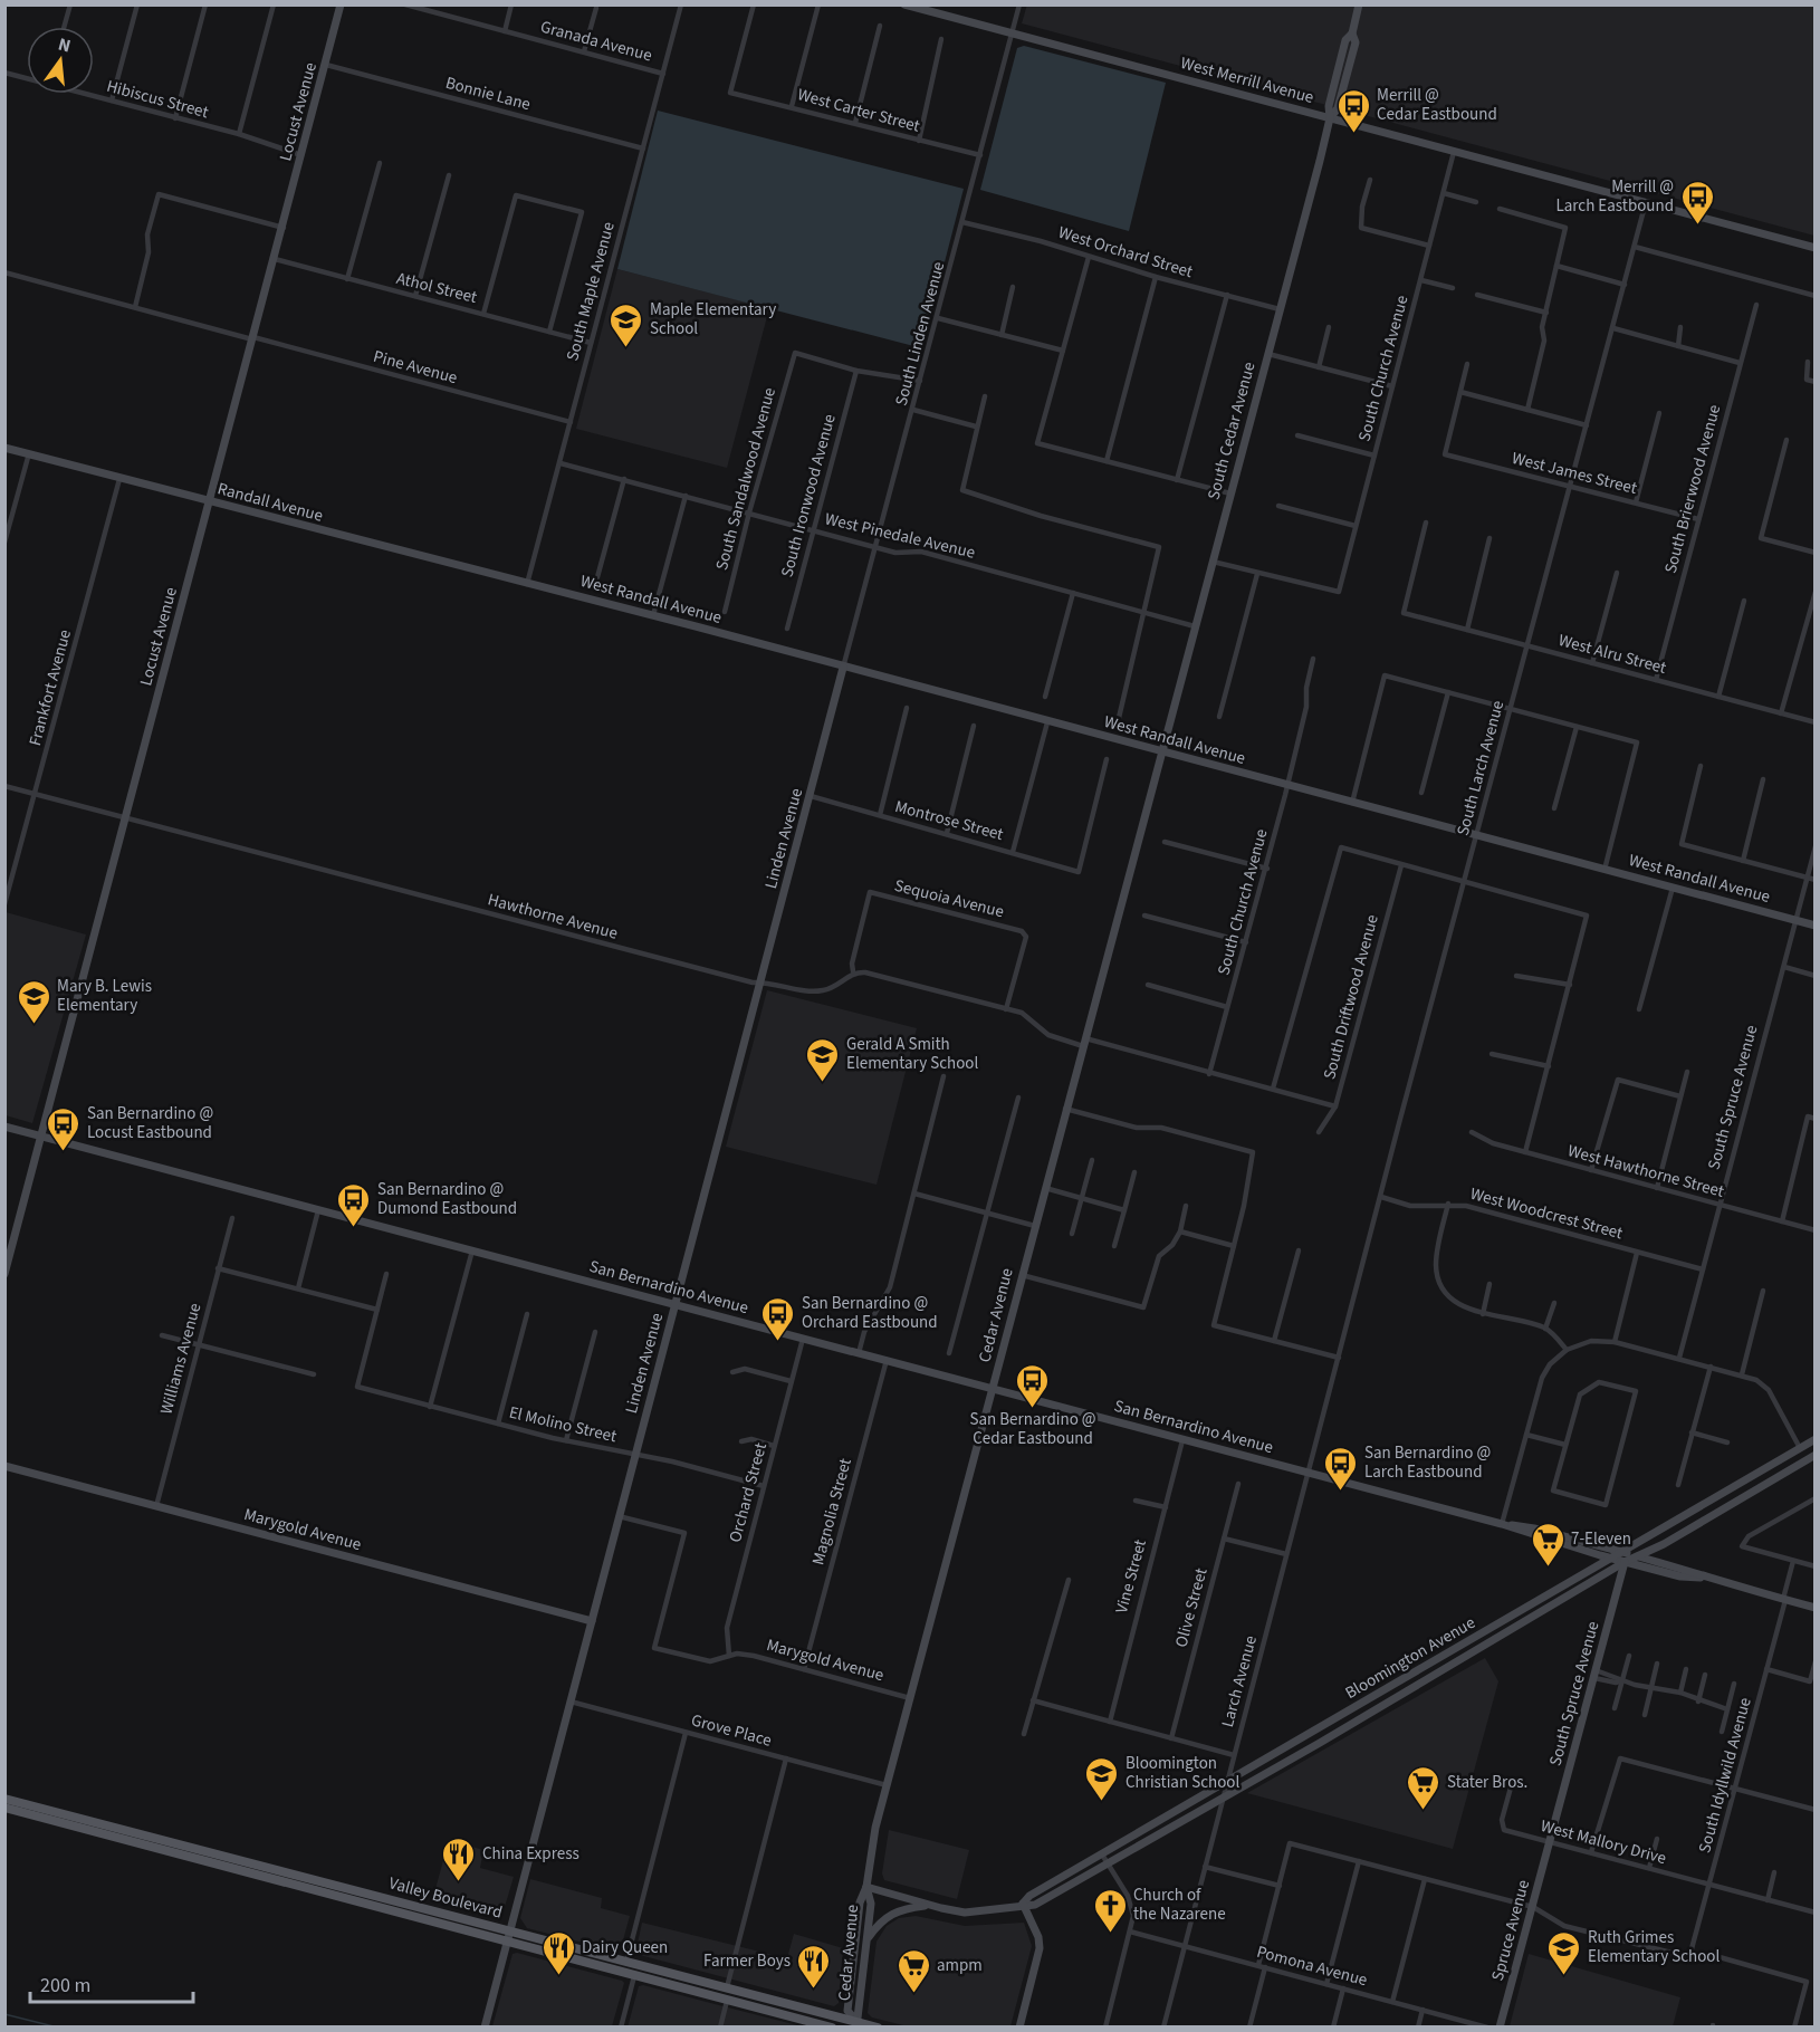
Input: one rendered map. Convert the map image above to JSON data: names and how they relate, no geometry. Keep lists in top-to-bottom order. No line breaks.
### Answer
{"streets":{"main road":["West Merrill Avenue","Locust Avenue","South Cedar Avenue","Randall Avenue","West Randall Avenue","Linden Avenue","South Spruce Avenue","San Bernardino Avenue","Cedar Avenue","Marygold Avenue","Bloomington Avenue","Valley Boulevard","Spruce Avenue"],"street":["Granada Avenue","Bonnie Lane","Hibiscus Street","West Carter Street","West Orchard Street","Athol Street","South Maple Avenue","South Linden Avenue","Pine Avenue","South Church Avenue","West James Street","South Sandalwood Avenue","South Brierwood Avenue","South Ironwood Avenue","West Pinedale Avenue","West Alru Street","Frankfort Avenue","South Larch Avenue","Montrose Street","Sequoia Avenue","Hawthorne Avenue","South Driftwood Avenue","West Hawthorne Street","West Woodcrest Street","Williams Avenue","El Molino Street","Orchard Street","Magnolia Street","Vine Street","Olive Street","Larch Avenue","Grove Place","South Idyllwild Avenue","West Mallory Drive","Pomona Avenue"]},"crossings":[["Granada Avenue","South Maple Avenue"],["West Merrill Avenue","South Linden Avenue"],["West Merrill Avenue","South Church Avenue"],["West Merrill Avenue","South Cedar Avenue"],["West Merrill Avenue","South Larch Avenue"],["Bonnie Lane","Locust Avenue"],["Bonnie Lane","South Maple Avenue"],["Hibiscus Street","Locust Avenue"],["West Carter Street","South Linden Avenue"],["Locust Avenue","Athol Street"],["Locust Avenue","Pine Avenue"],["Locust Avenue","Randall Avenue"],["Locust Avenue","Hawthorne Avenue"],["Locust Avenue","San Bernardino Avenue"],["West Orchard Street","South Linden Avenue"],["West Orchard Street","South Cedar Avenue"],["Athol Street","South Maple Avenue"],["South Maple Avenue","Pine Avenue"],["South Maple Avenue","Randall Avenue"],["South Maple Avenue","West Pinedale Avenue"],["South Maple Avenue","West Randall Avenue"],["South Linden Avenue","West Pinedale Avenue"],["South Linden Avenue","West Randall Avenue"],["South Linden Avenue","Linden Avenue"],["South Church Avenue","West Randall Avenue"],["South Cedar Avenue","West Pinedale Avenue"],["South Cedar Avenue","West Randall Avenue"],["South Cedar Avenue","Cedar Avenue"],["West James Street","South Brierwood Avenue"],["West James Street","South Larch Avenue"],["South Sandalwood Avenue","South Ironwood Avenue"],["South Sandalwood Avenue","West Pinedale Avenue"],["South Brierwood Avenue","West Alru Street"],["South Ironwood Avenue","West Pinedale Avenue"],["Randall Avenue","West Randall Avenue"],["Randall Avenue","Frankfort Avenue"],["West Randall Avenue","South Larch Avenue"],["West Randall Avenue","Linden Avenue"],["West Randall Avenue","South Spruce Avenue"],["West Randall Avenue","Cedar Avenue"],["West Alru Street","South Larch Avenue"],["Frankfort Avenue","Hawthorne Avenue"],["South Larch Avenue","West Woodcrest Street"],["South Larch Avenue","Larch Avenue"],["Montrose Street","Linden Avenue"],["Linden Avenue","Hawthorne Avenue"],["Linden Avenue","San Bernardino Avenue"],["Linden Avenue","El Molino Street"],["Linden Avenue","Marygold Avenue"],["Linden Avenue","Grove Place"],["Linden Avenue","Valley Boulevard"],["Sequoia Avenue","Hawthorne Avenue"],["South Spruce Avenue","West Hawthorne Street"],["South Spruce Avenue","West Woodcrest Street"],["South Spruce Avenue","Bloomington Avenue"],["South Spruce Avenue","West Mallory Drive"],["South Spruce Avenue","Spruce Avenue"],["San Bernardino Avenue","Cedar Avenue"],["San Bernardino Avenue","Orchard Street"],["San Bernardino Avenue","Magnolia Street"],["San Bernardino Avenue","Vine Street"],["San Bernardino Avenue","Larch Avenue"],["Cedar Avenue","Marygold Avenue"],["Cedar Avenue","Bloomington Avenue"],["Cedar Avenue","Grove Place"],["Cedar Avenue","Valley Boulevard"],["Williams Avenue","Marygold Avenue"],["El Molino Street","Orchard Street"],["Orchard Street","Marygold Avenue"],["Magnolia Street","Marygold Avenue"],["Bloomington Avenue","Larch Avenue"],["Larch Avenue","Pomona Avenue"],["South Idyllwild Avenue","West Mallory Drive"],["West Mallory Drive","Spruce Avenue"]],"places":{"bus stop":["Merrill @ Cedar Eastbound","Merrill @ Larch Eastbound","San Bernardino @ Locust Eastbound","San Bernardino @ Dumond Eastbound","San Bernardino @ Orchard Eastbound","San Bernardino @ Cedar Eastbound","San Bernardino @ Larch Eastbound"],"school or university":["Maple Elementary School","Mary B. Lewis Elementary","Gerald A Smith Elementary School","Bloomington Christian School","Ruth Grimes Elementary School"],"supermarket":["7-Eleven","Stater Bros.","ampm"],"restaurant":["China Express","Dairy Queen","Farmer Boys"],"church":["Church of the Nazarene"]},"scale_bar":"200 m","north":"top"}
